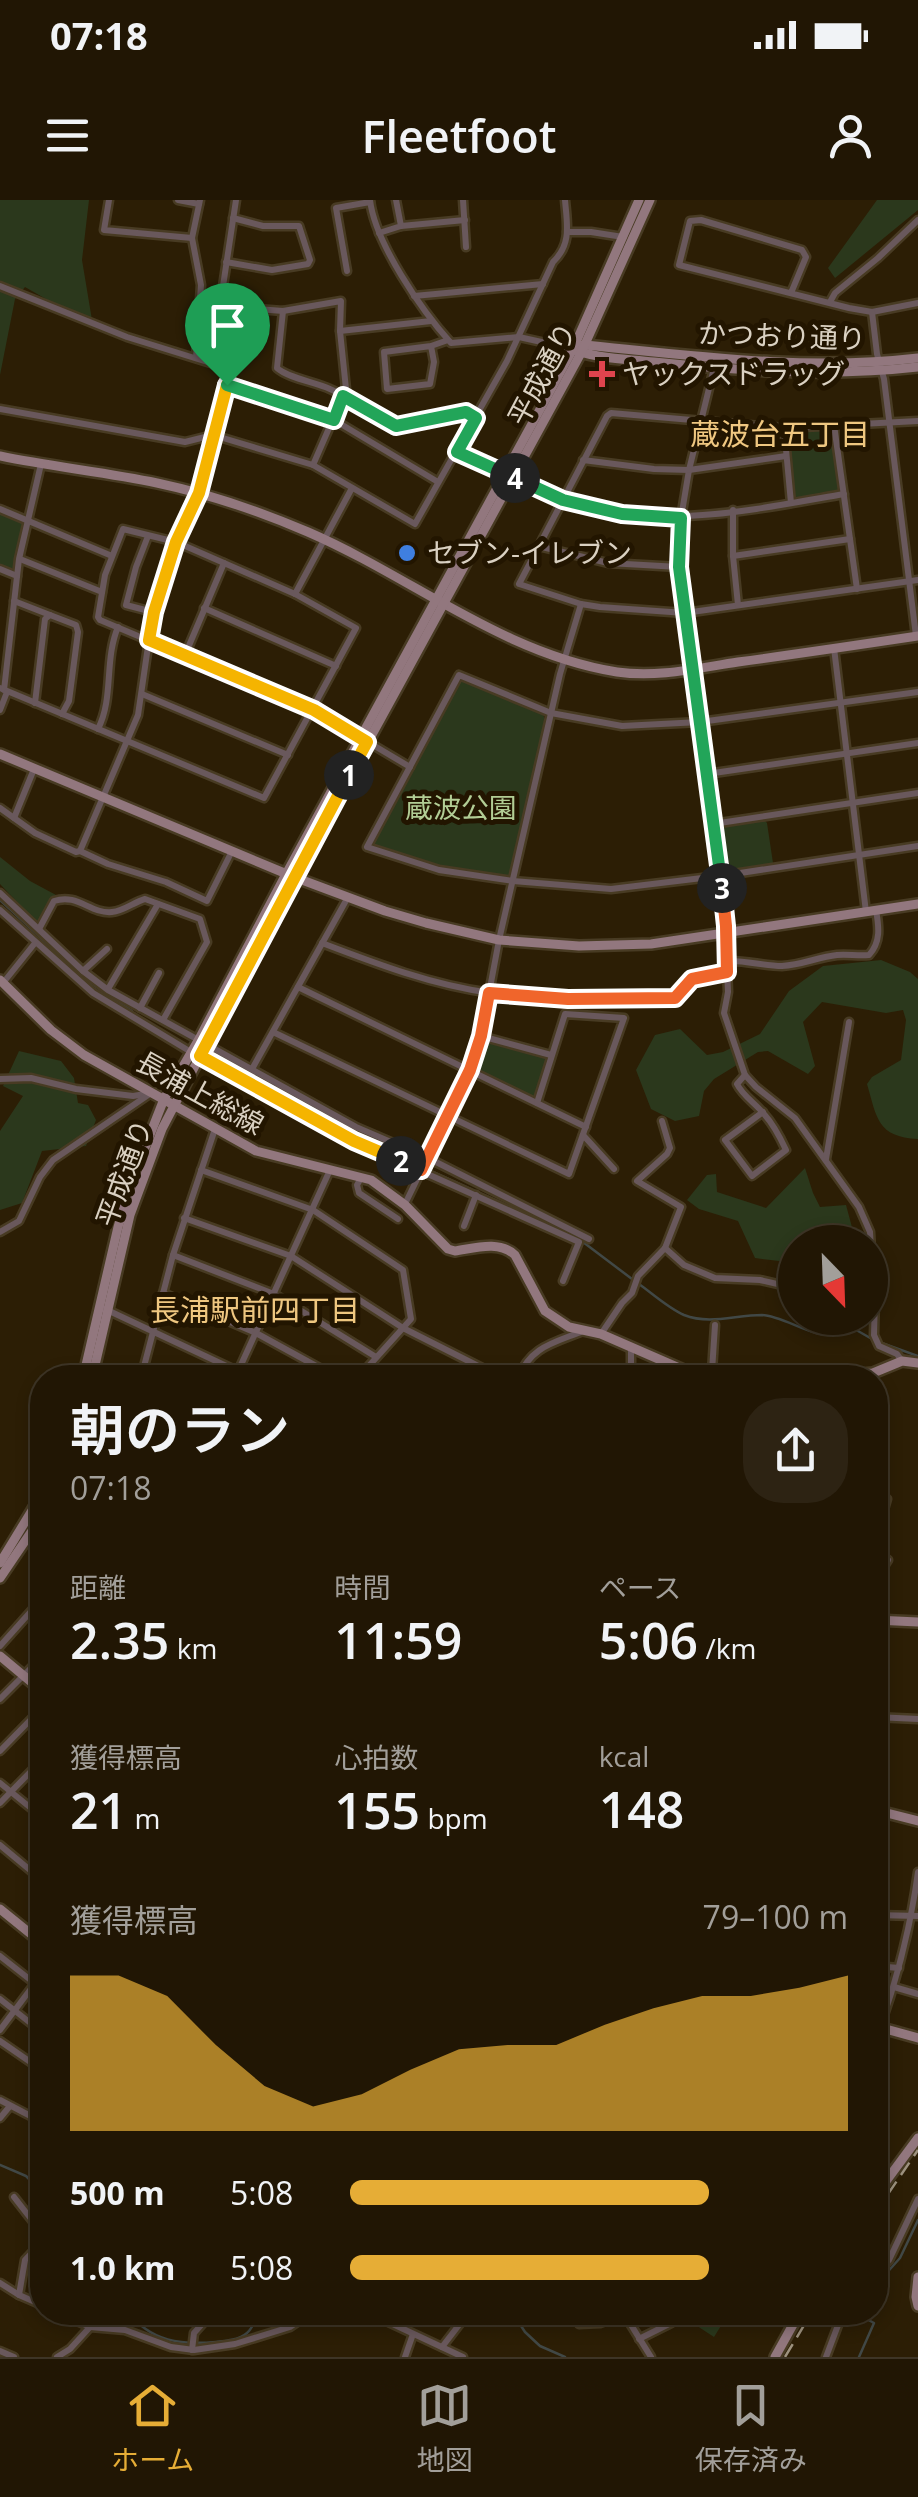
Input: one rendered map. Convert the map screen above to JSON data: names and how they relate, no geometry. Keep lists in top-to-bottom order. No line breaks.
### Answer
{"streets":{"street":["かつおり通り","平成通り","長浦上総線"]},"crossings":[["かつおり通り","平成通り"],["平成通り","長浦上総線"]],"districts":["蔵波台五丁目","長浦駅前四丁目"],"parks":["蔵波公園"],"places":{"health":["ヤックスドラッグ"],"other":["セブン-イレブン"]},"north":"bottom right","page":{"status":"07:18","header":"Fleetfoot","pins":["4","1","3","2"],"heading":["朝のラン","07:18"],"stats":[["距離","2.35 km"],["時間","11:59"],["ペース","5:06 /km"],["獲得標高","21 m"],["心拍数","155 bpm"],["kcal","148"]],"chart":["獲得標高","79–100 m"],"list":[{"name":"500 m","note":"5:08"},{"name":"1.0 km","note":"5:08"}],"tabs":["ホーム","地図","保存済み"]}}
